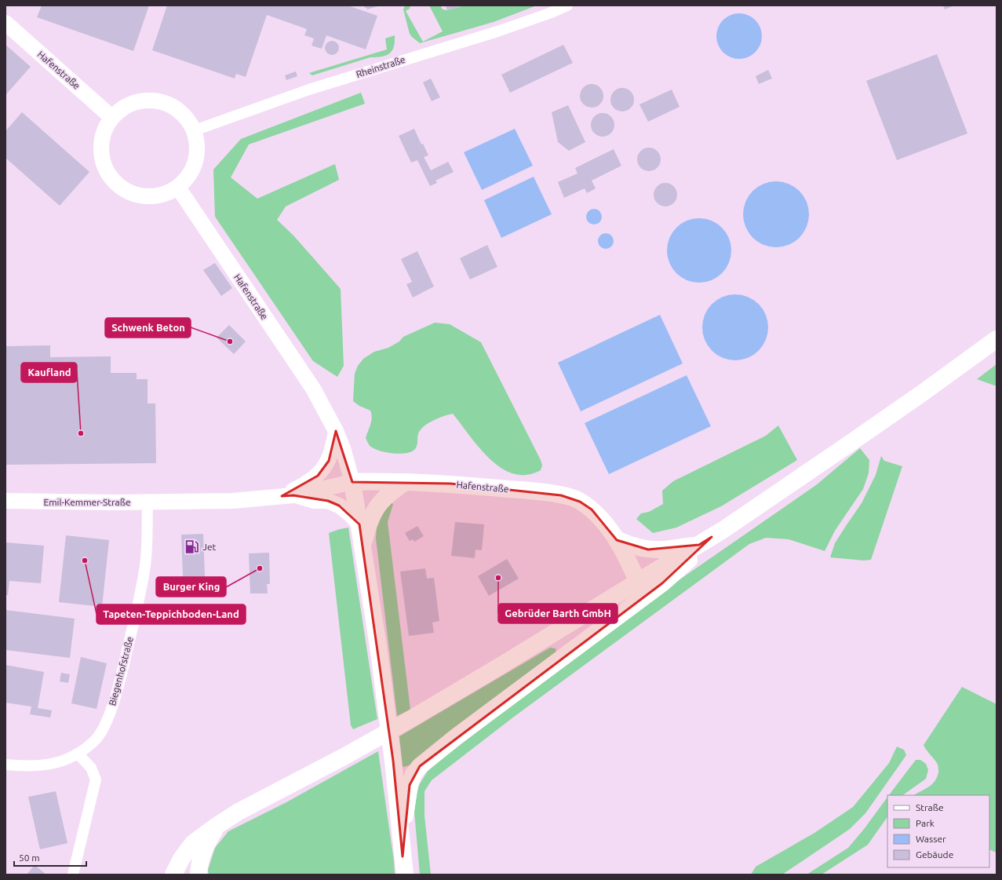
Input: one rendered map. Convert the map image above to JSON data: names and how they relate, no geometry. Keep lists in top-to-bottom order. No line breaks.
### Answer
{"streets":{"main road":["Hafenstraße"],"street":["Rheinstraße","Emil-Kemmer-Straße","Biegenhofstraße"]},"crossings":[["Rheinstraße","Hafenstraße"],["Emil-Kemmer-Straße","Biegenhofstraße"]],"places":{"other":["Schwenk Beton","Kaufland","Tapeten-Teppichboden-Land","Burger King","Gebrüder Barth GmbH"],"fuel station":["Jet"]},"legend":["Straße","Park","Wasser","Gebäude"],"scale_bar":"50 m"}
